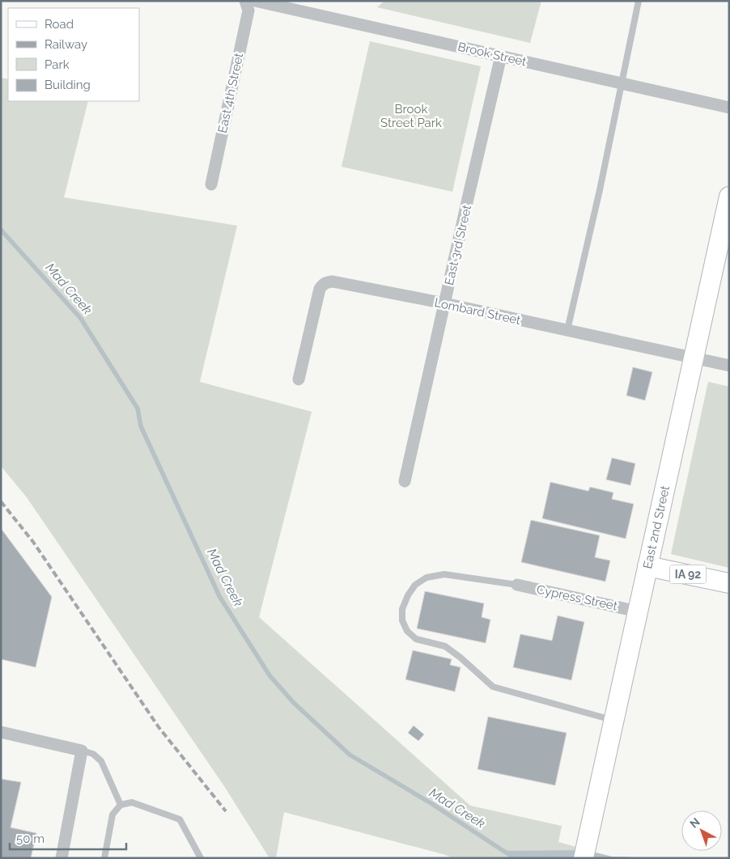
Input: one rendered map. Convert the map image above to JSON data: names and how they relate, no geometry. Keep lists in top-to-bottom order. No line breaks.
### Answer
{"streets":{"main road":["East 2nd Street","IA 92"],"street":["Brook Street","East 4th Street","East 3rd Street","Lombard Street","Cypress Street"]},"crossings":[["Brook Street","East 3rd Street"],["East 3rd Street","Lombard Street"],["Lombard Street","East 2nd Street"],["East 2nd Street","IA 92"],["East 2nd Street","Cypress Street"]],"water":["Mad Creek"],"parks":["Brook Street Park"],"legend":["Road","Railway","Park","Building"],"scale_bar":"50 m","north":"top left"}
